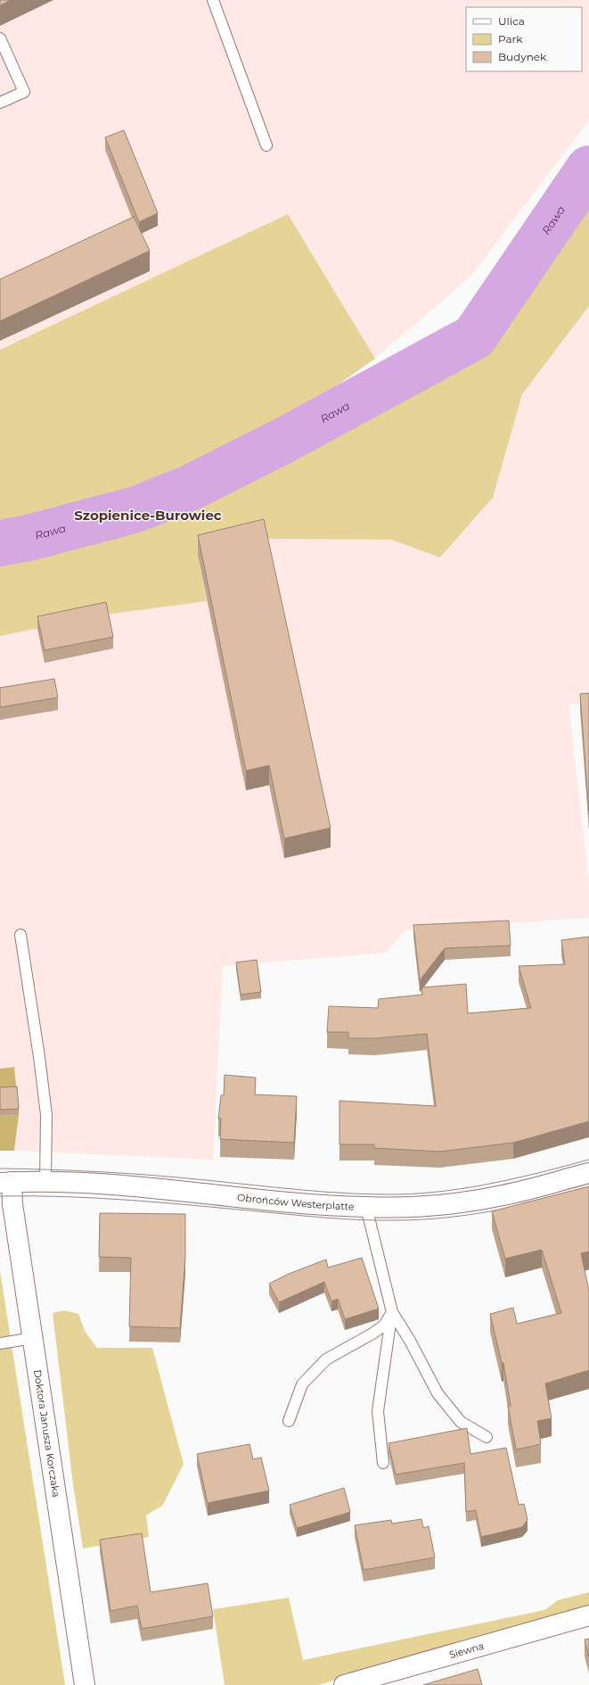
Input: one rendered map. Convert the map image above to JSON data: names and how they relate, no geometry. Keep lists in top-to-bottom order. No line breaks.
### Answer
{"streets":{"street":["Obrońców Westerplatte","Doktora Janusza Korczaka","Siewna"]},"crossings":[["Obrońców Westerplatte","Doktora Janusza Korczaka"]],"districts":["Szopienice-Burowiec"],"water":["Rawa"],"legend":["Ulica","Park","Budynek"]}
